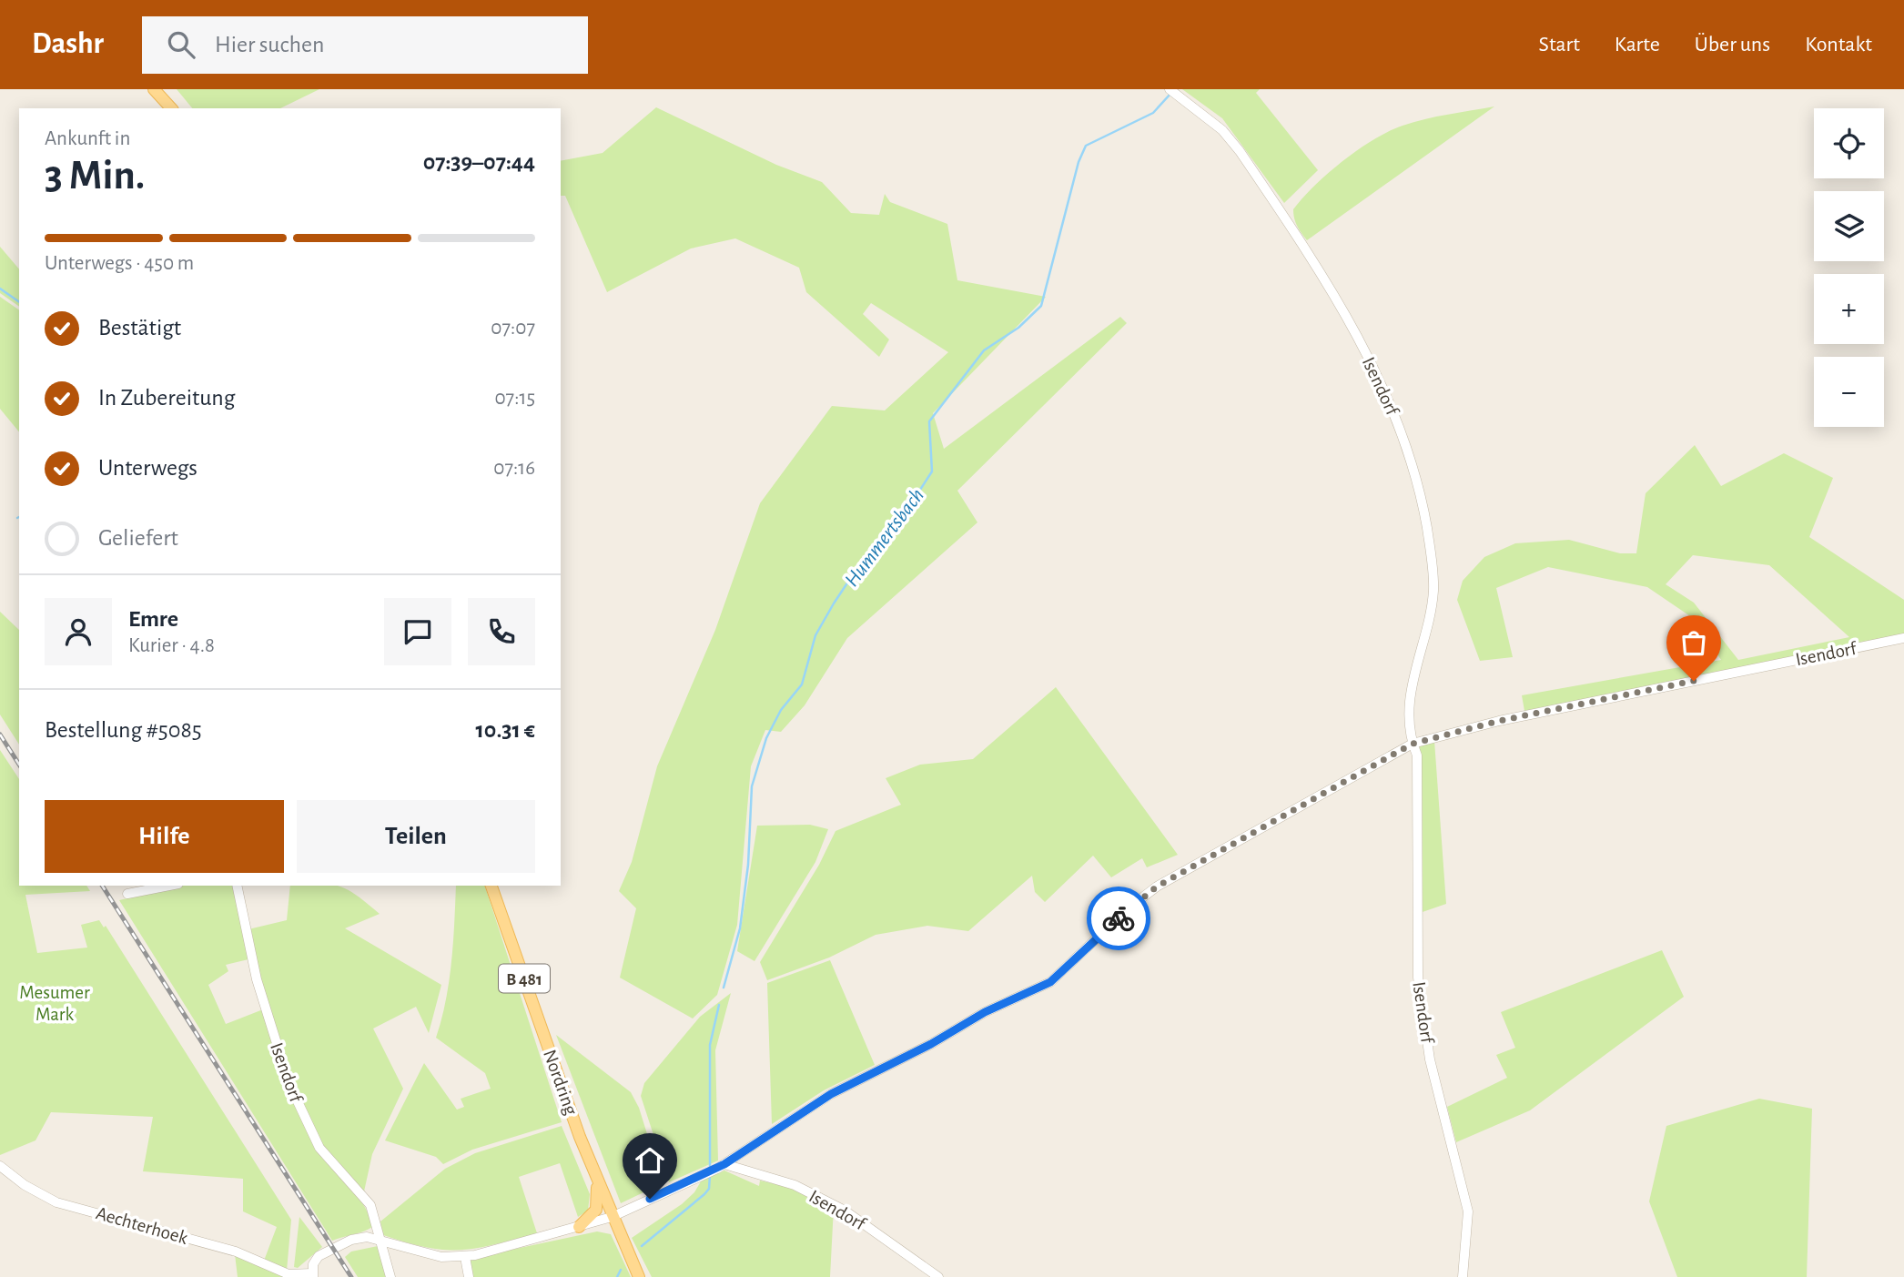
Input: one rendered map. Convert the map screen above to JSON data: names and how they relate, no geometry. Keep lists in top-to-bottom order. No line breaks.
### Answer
{"streets":{"main road":["B 481","Nordring"],"street":["Isendorf","Aechterhoek"]},"crossings":[["Isendorf","Nordring"],["Isendorf","Aechterhoek"]],"water":["Hummertsbach"],"parks":["Mesumer Mark"],"page":{"header":"Dashr","search":"Hier suchen","nav":["Start","Karte","Über uns","Kontakt"],"map_buttons":["+","−"],"heading":["3 Min.","Ankunft in","07:39–07:44"],"panel":["Emre","Kurier · 4.8","Bestellung #5085","10.31 €"],"bar":"Unterwegs · 450 m","list":[["Bestätigt","07:07"],["In Zubereitung","07:15"],["Unterwegs","07:16"],"Geliefert"],"buttons":["Hilfe","Teilen"]}}
